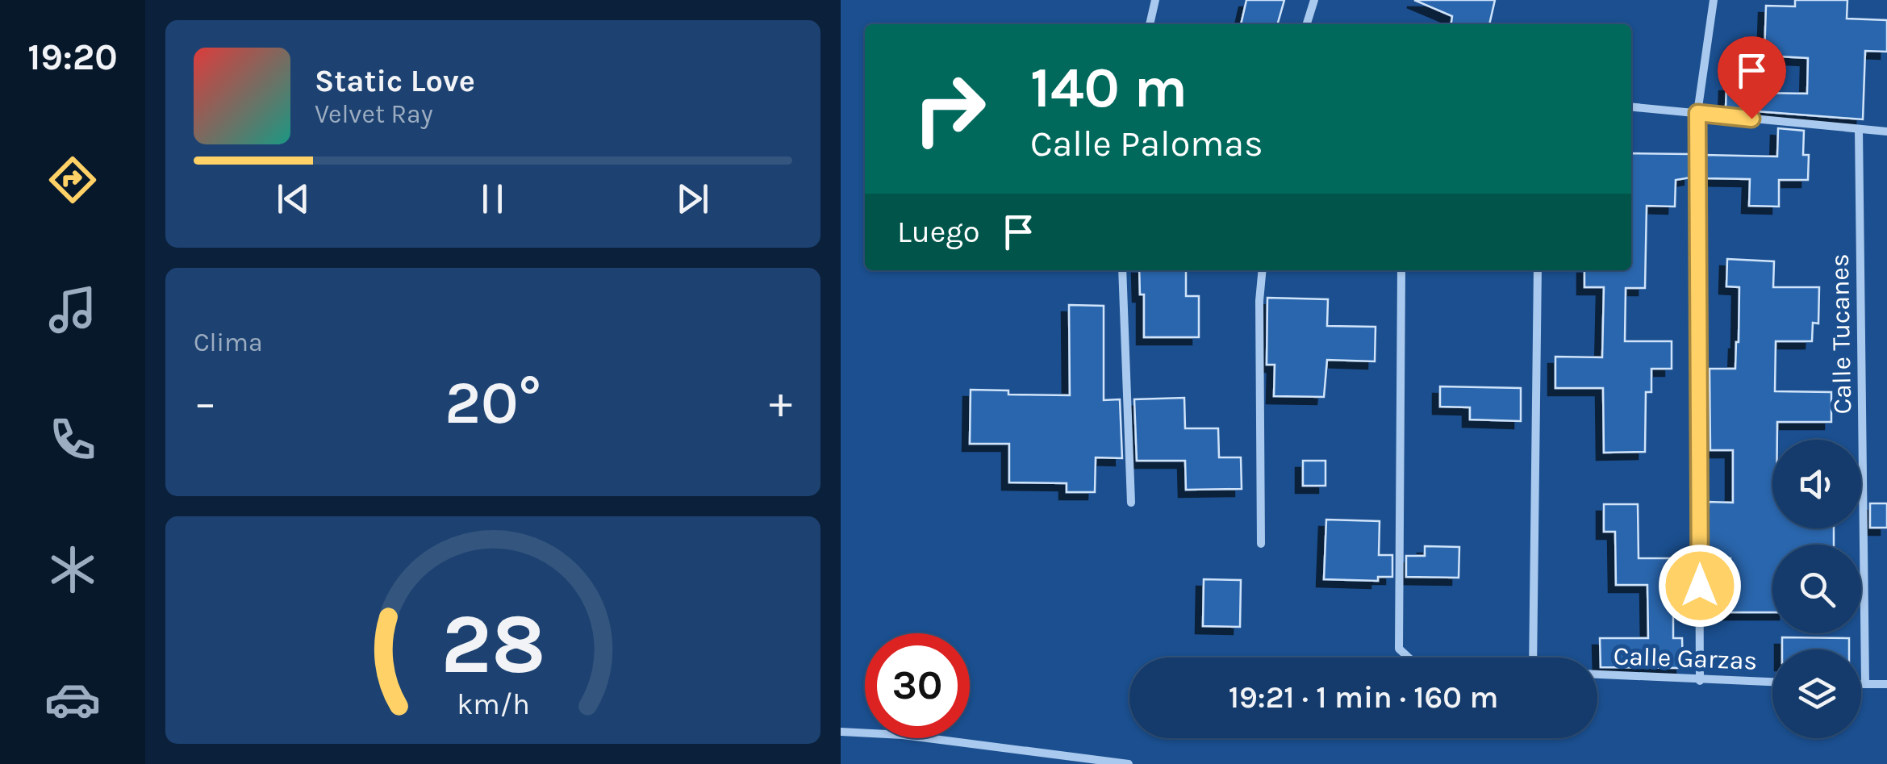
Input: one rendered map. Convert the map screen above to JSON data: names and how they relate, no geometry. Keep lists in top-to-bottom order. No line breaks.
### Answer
{"streets":{"street":["Calle Tucanes","Calle Garzas"]},"page":{"tabs":"19:20","turn":["140 m","Calle Palomas"],"song":["Static Love","Velvet Ray"],"then":"Luego","tile":"Clima","heat":["−","20°","+"],"limit":"30","trip":"19:21 · 1 min · 160 m","gauge":["28","km/h"]}}
